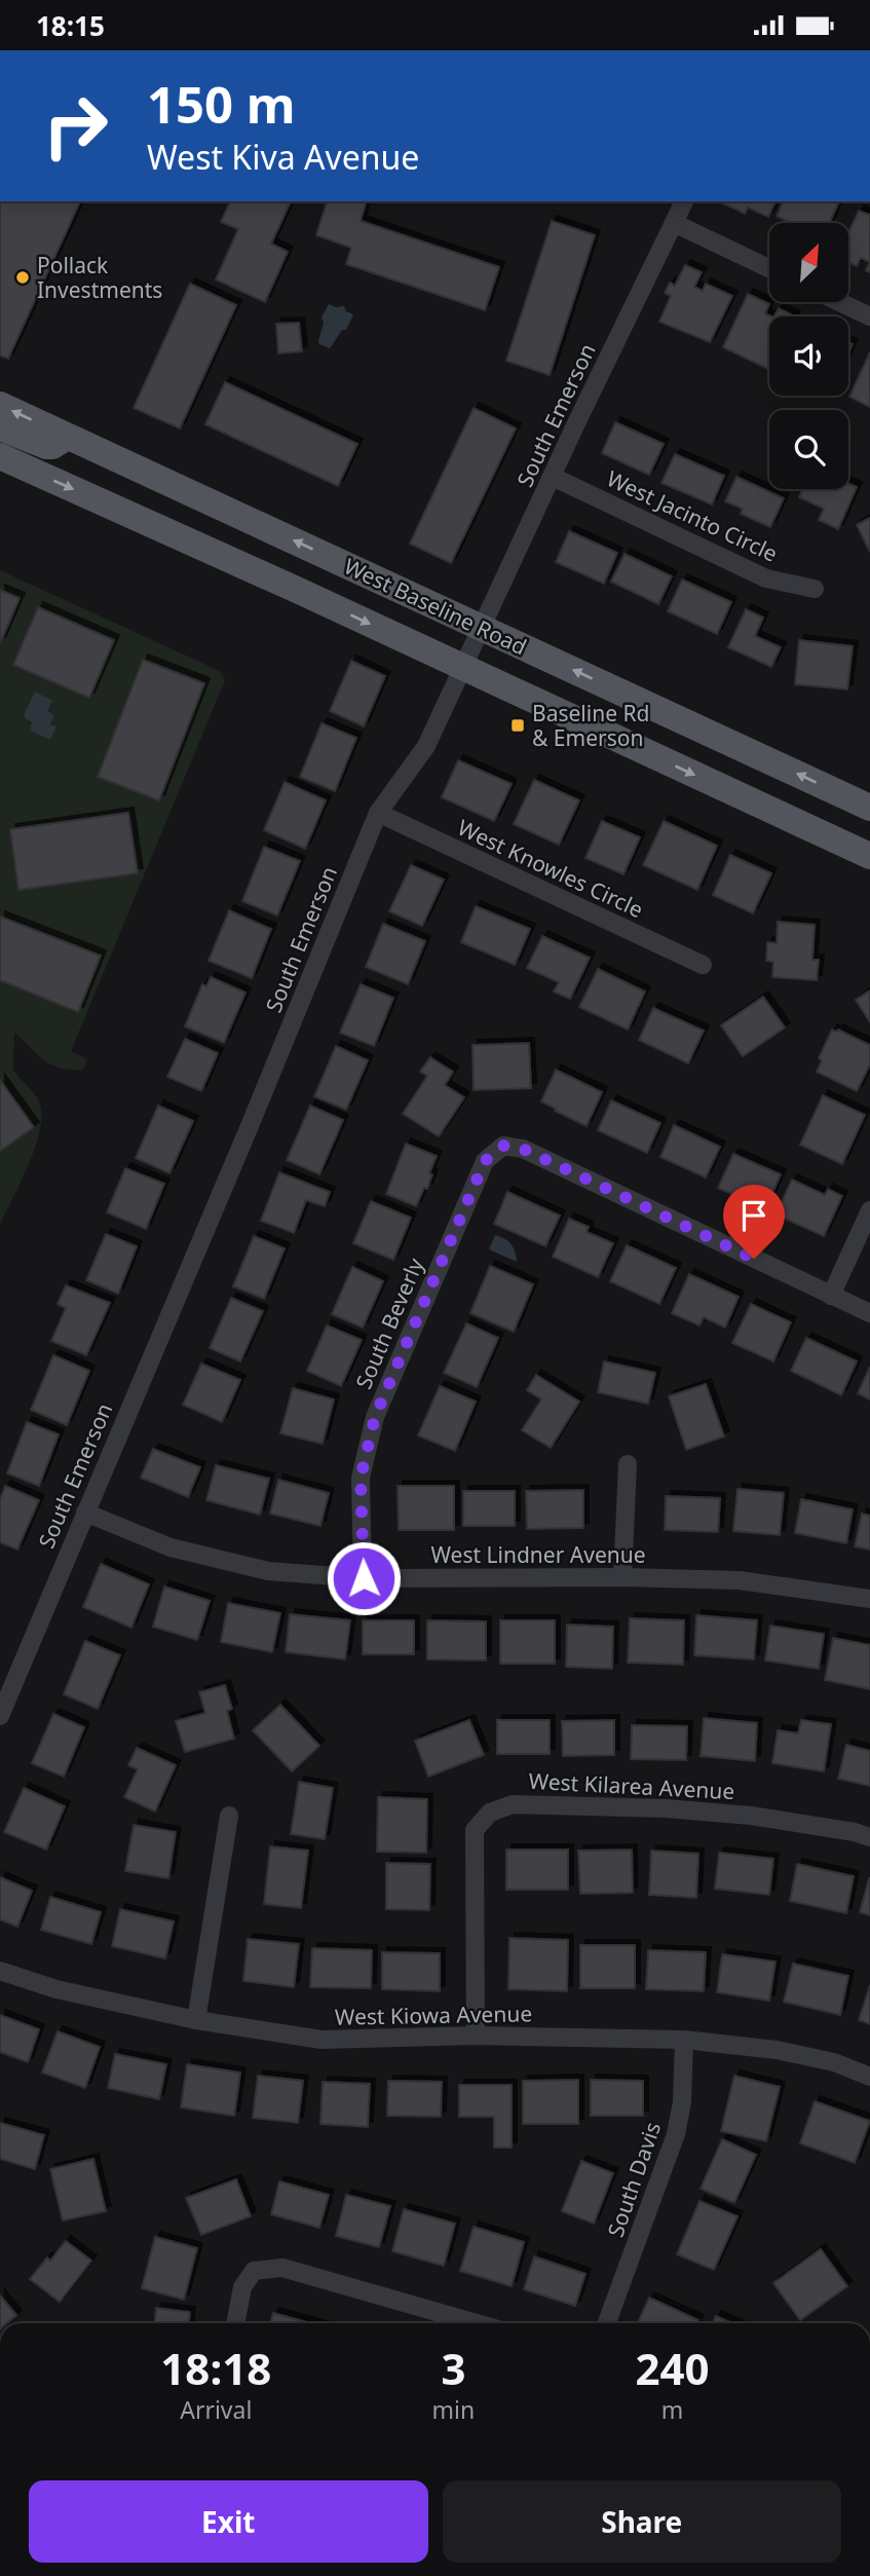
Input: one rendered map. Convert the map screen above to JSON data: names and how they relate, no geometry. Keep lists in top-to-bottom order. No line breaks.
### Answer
{"streets":{"main road":["West Baseline Road"],"street":["South Emerson","West Jacinto Circle","West Knowles Circle","South Beverly","West Lindner Avenue","West Kilarea Avenue","West Kiowa Avenue","South Davis"]},"crossings":[["South Emerson","West Jacinto Circle"],["South Emerson","West Baseline Road"],["South Emerson","West Knowles Circle"],["South Emerson","West Lindner Avenue"],["South Beverly","West Lindner Avenue"],["West Kilarea Avenue","West Kiowa Avenue"],["West Kiowa Avenue","South Davis"]],"places":{"other":["Pollack Investments"],"transit":["Baseline Rd & Emerson"]},"north":"top right","page":{"status":"18:15","turn":["150 m","West Kiva Avenue"],"eta":["18:18","Arrival","3","min","240","m"],"buttons":["Exit","Share"]}}
